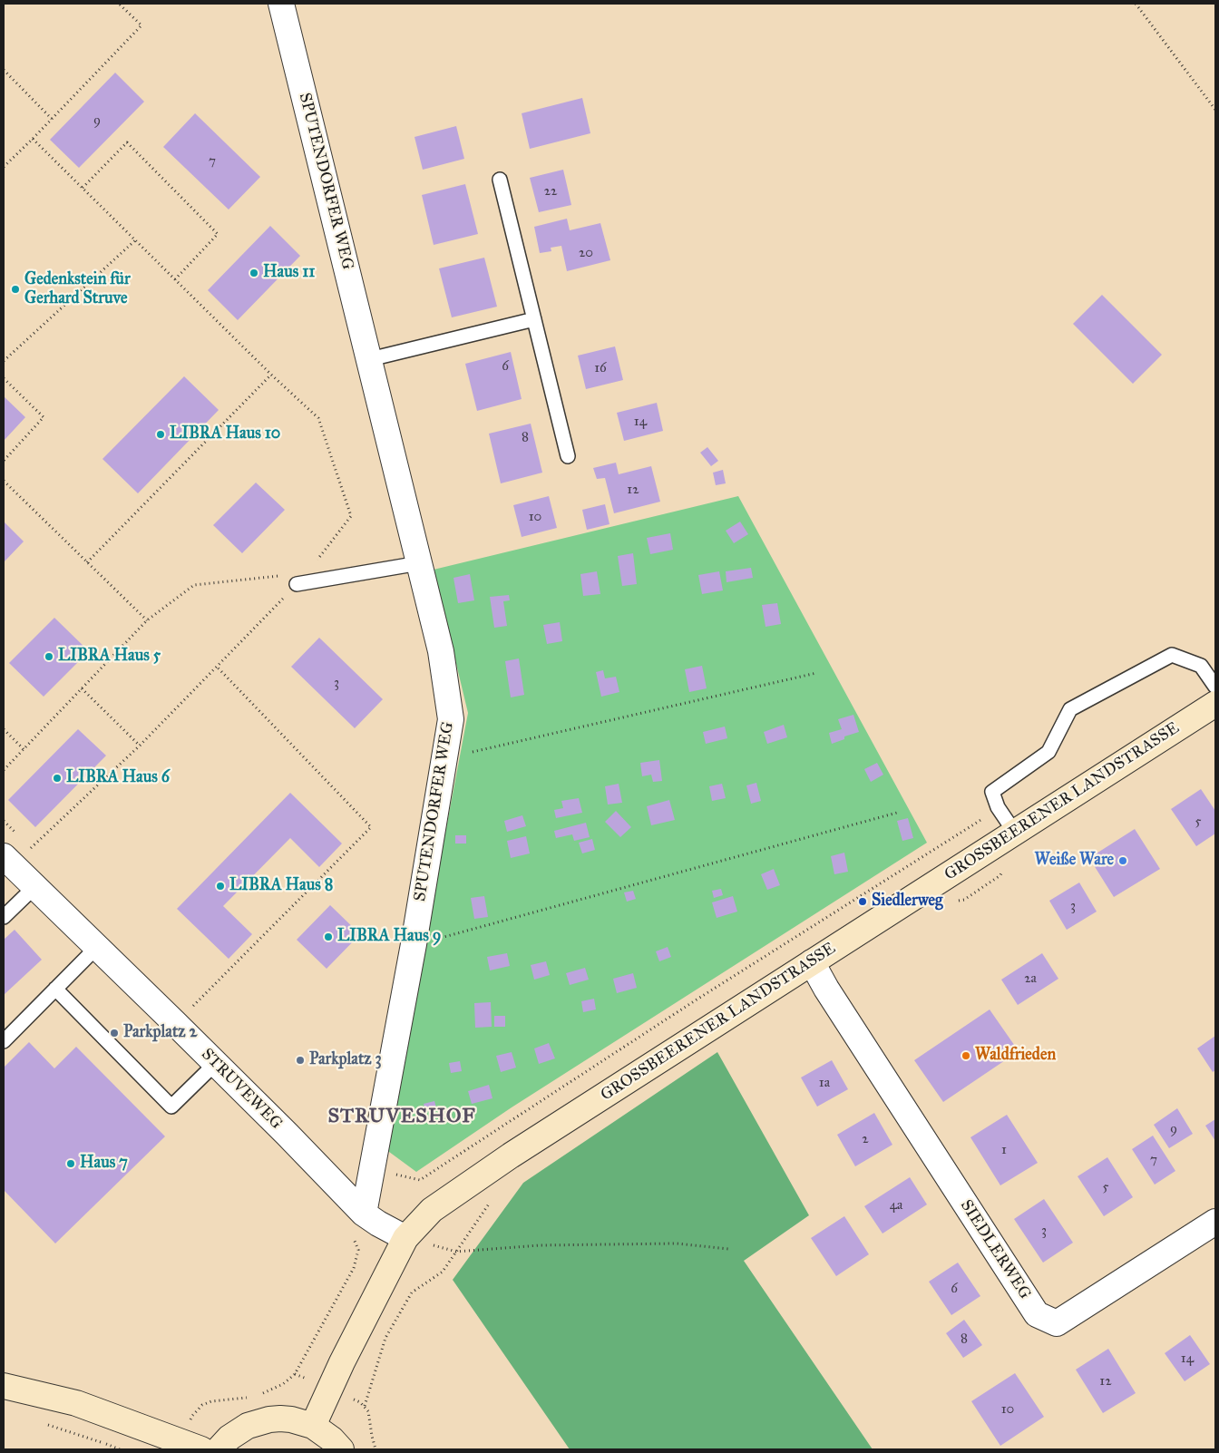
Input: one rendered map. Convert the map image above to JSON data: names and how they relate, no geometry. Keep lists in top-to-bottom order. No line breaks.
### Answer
{"streets":{"main road":["GROSSBEERENER LANDSTRASSE"],"street":["SPUTENDORFER WEG","STRUVEWEG","SIEDLERWEG"]},"crossings":[["SPUTENDORFER WEG","STRUVEWEG"],["GROSSBEERENER LANDSTRASSE","STRUVEWEG"],["GROSSBEERENER LANDSTRASSE","SIEDLERWEG"]],"districts":["STRUVESHOF"],"places":["Haus 11","Gedenkstein für Gerhard Struve","LIBRA Haus 10","LIBRA Haus 5","LIBRA Haus 6","Weiße Ware","LIBRA Haus 8","Siedlerweg","LIBRA Haus 9","Parkplatz 2","Waldfrieden","Parkplatz 3","Haus 7"],"house_numbers":["9","7","22","20","6","16","14","8","12","10","3","5","3","2a","1a","9","2","1","7","5","4a","3","6","8","14","12","10"]}
